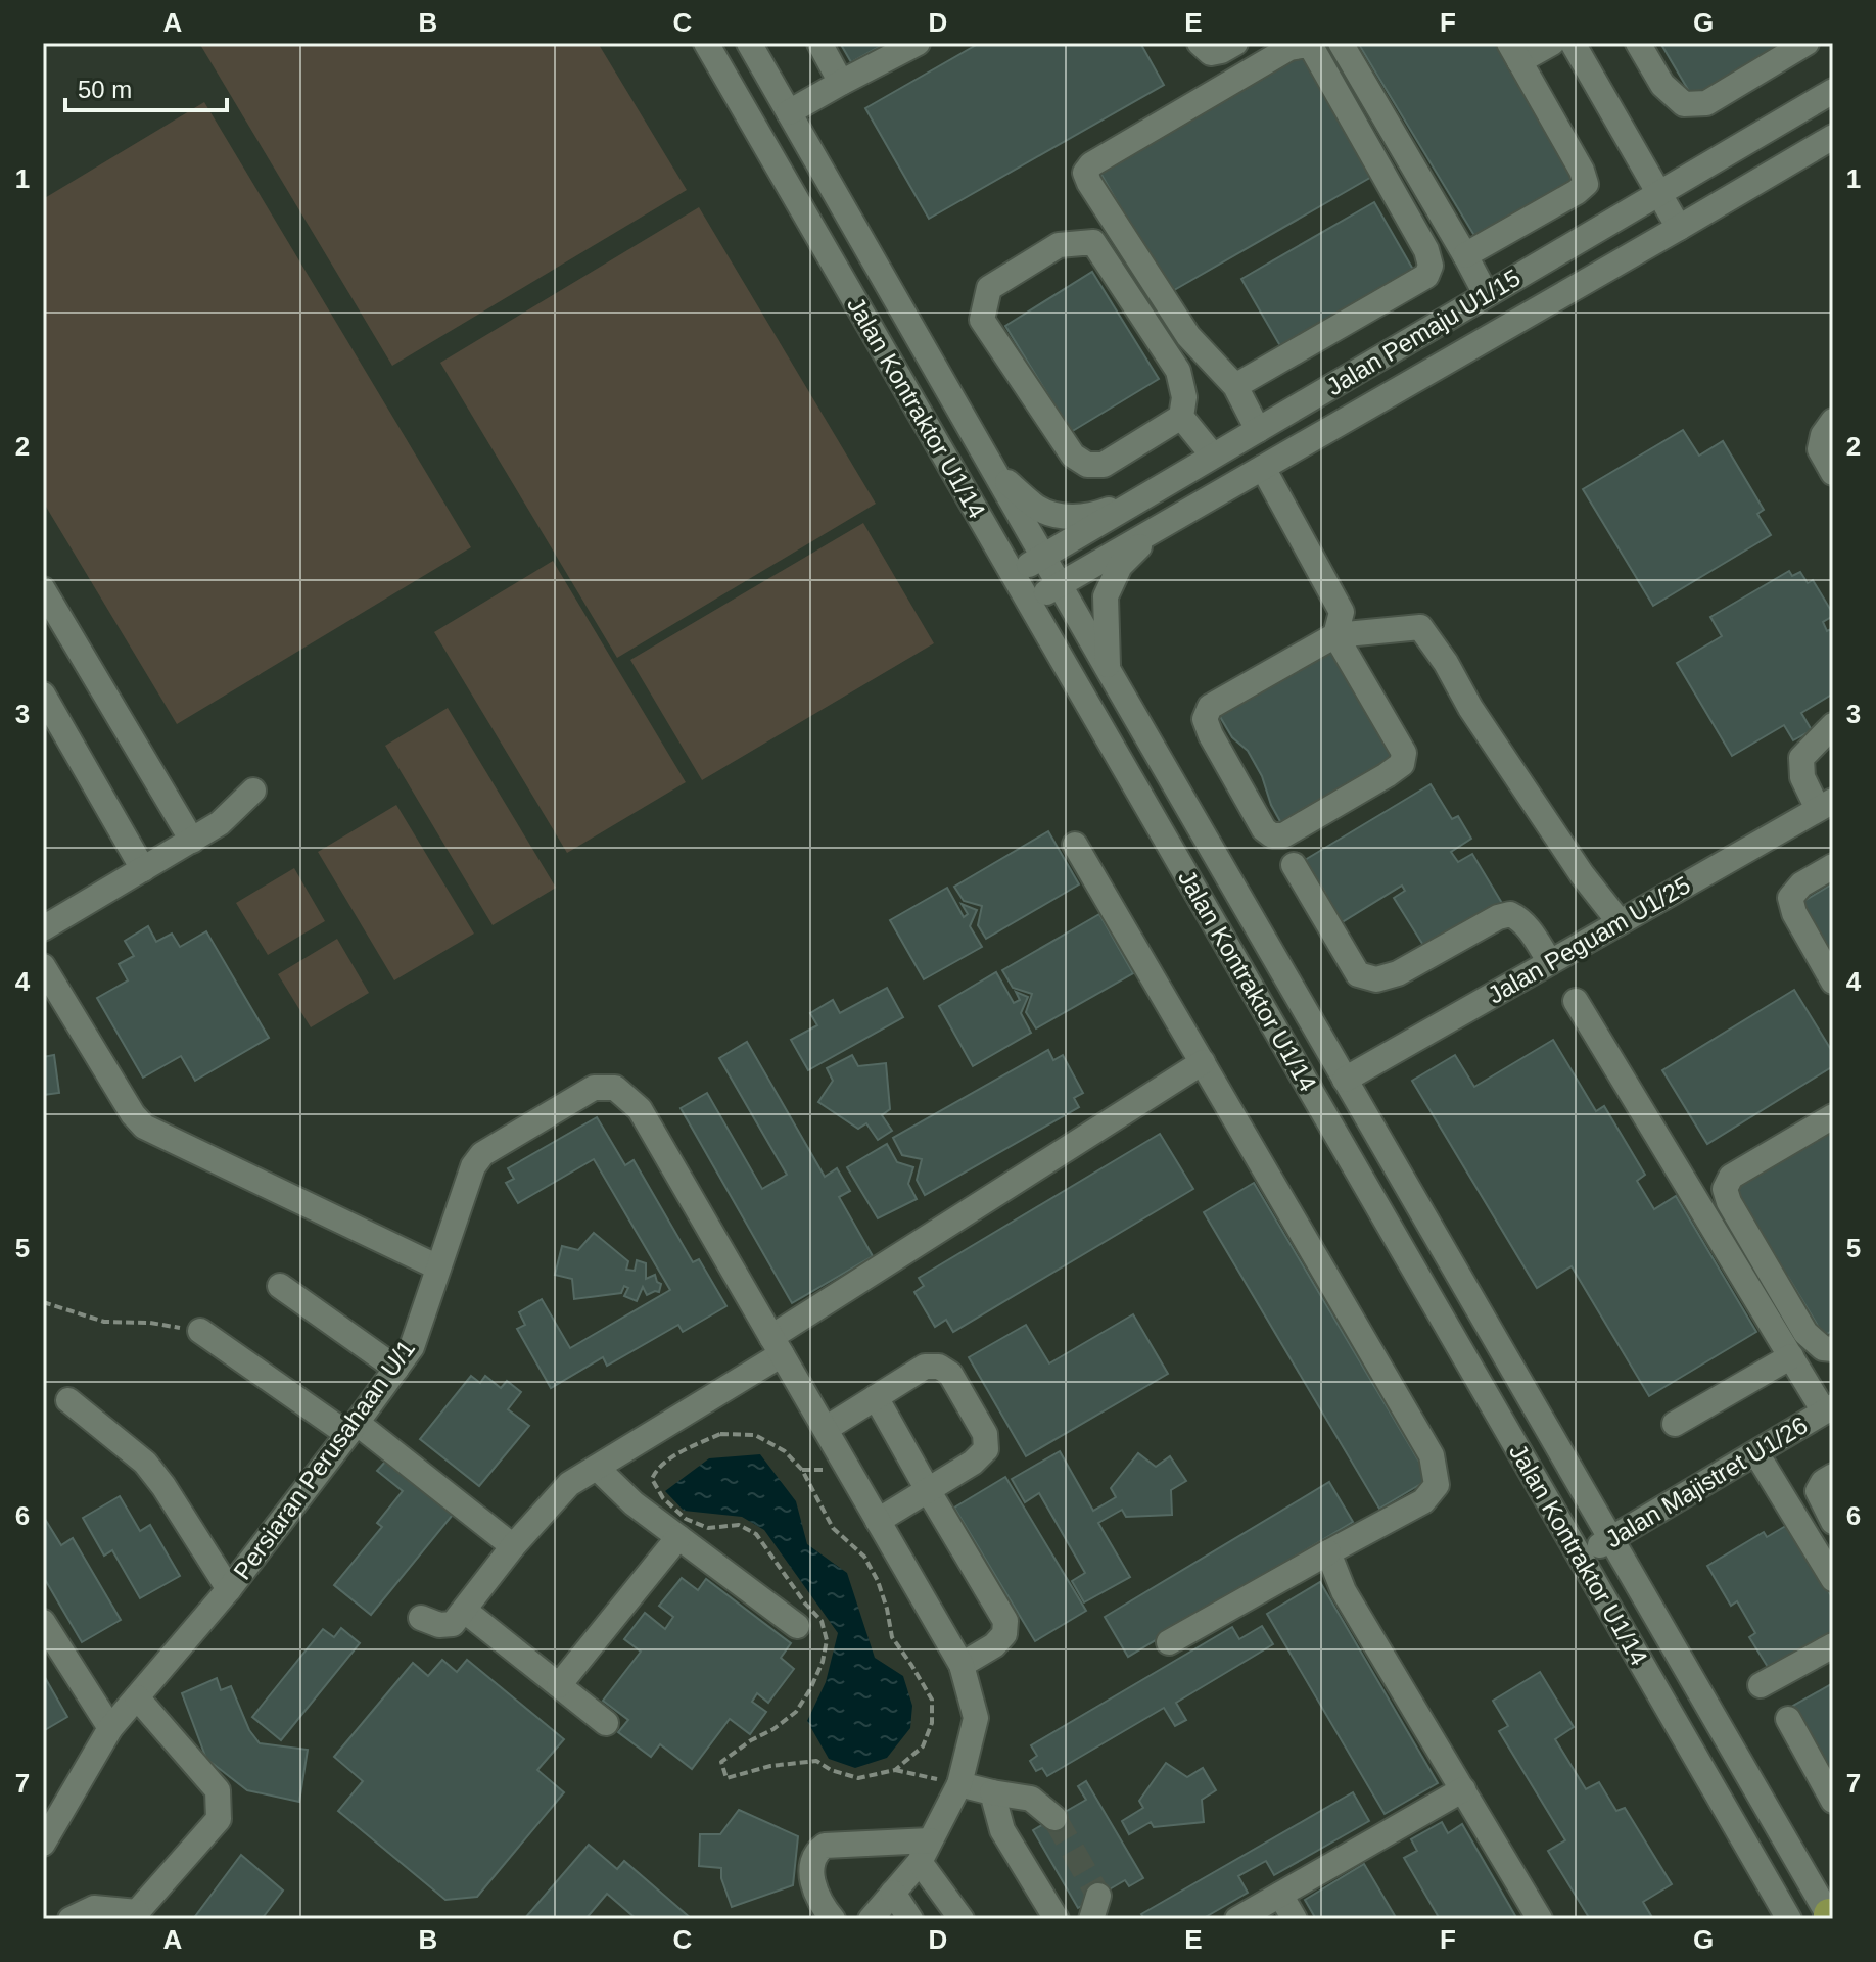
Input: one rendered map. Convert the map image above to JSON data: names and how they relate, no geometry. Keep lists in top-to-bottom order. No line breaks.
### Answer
{"streets":{"street":["Jalan Pemaju U1/15","Jalan Kontraktor U1/14","Jalan Peguam U1/25","Persiaran Perusahaan U/1","Jalan Majistret U1/26"]},"crossings":[["Jalan Pemaju U1/15","Jalan Kontraktor U1/14"],["Jalan Kontraktor U1/14","Jalan Peguam U1/25"],["Jalan Kontraktor U1/14","Jalan Majistret U1/26"]],"scale_bar":"50 m","grid":{"columns":["A","B","C","D","E","F","G"],"rows":["1","2","3","4","5","6","7"]}}
